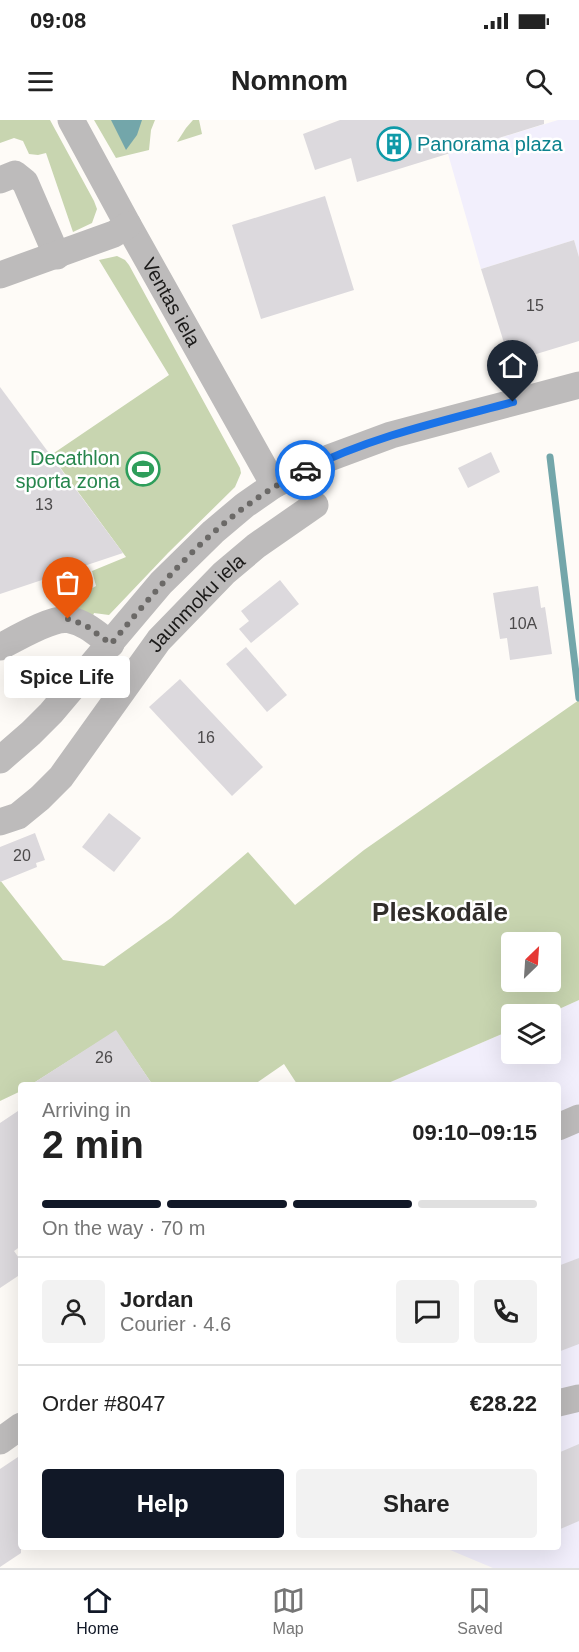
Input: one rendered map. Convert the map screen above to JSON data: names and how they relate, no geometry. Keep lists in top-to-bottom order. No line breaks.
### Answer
{"streets":{"street":["Ventas iela","Jaunmoku iela"]},"crossings":[["Ventas iela","Jaunmoku iela"]],"districts":["Pleskodāle"],"places":{"building":["Panorama plaza"],"sports":["Decathlon sporta zona"],"other":["Spice Life"]},"house_numbers":["15","13","10A","16","20","26"],"north":"top right","page":{"status":"09:08","header":"Nomnom","bubble":"Spice Life","heading":["2 min","Arriving in","09:10–09:15"],"panel":["Jordan","Courier · 4.6","Order #8047","€28.22"],"bar":"On the way · 70 m","buttons":["Help","Share"],"tabs":["Home","Map","Saved"]}}
